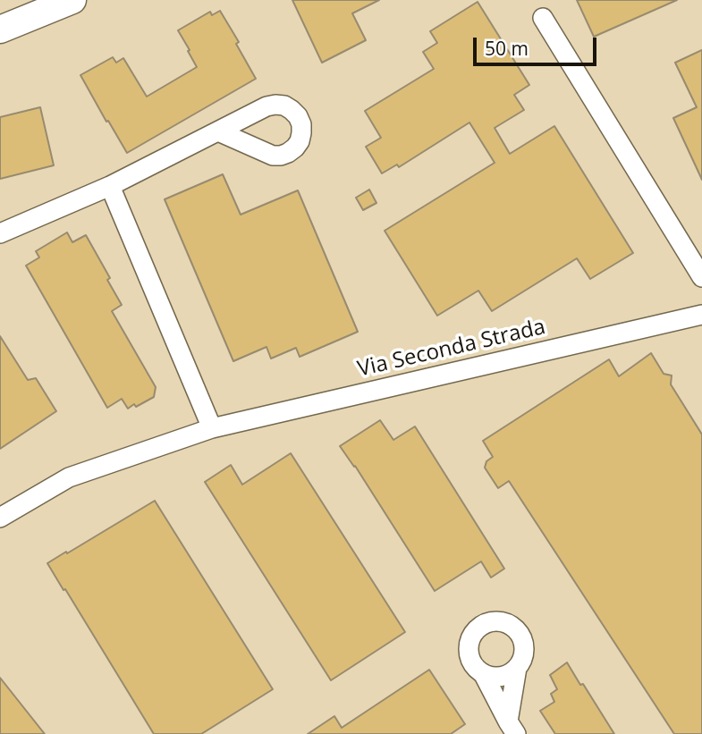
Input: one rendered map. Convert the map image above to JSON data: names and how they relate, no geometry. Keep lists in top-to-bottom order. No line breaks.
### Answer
{"streets":{"street":["Via Seconda Strada"]},"scale_bar":"50 m"}
